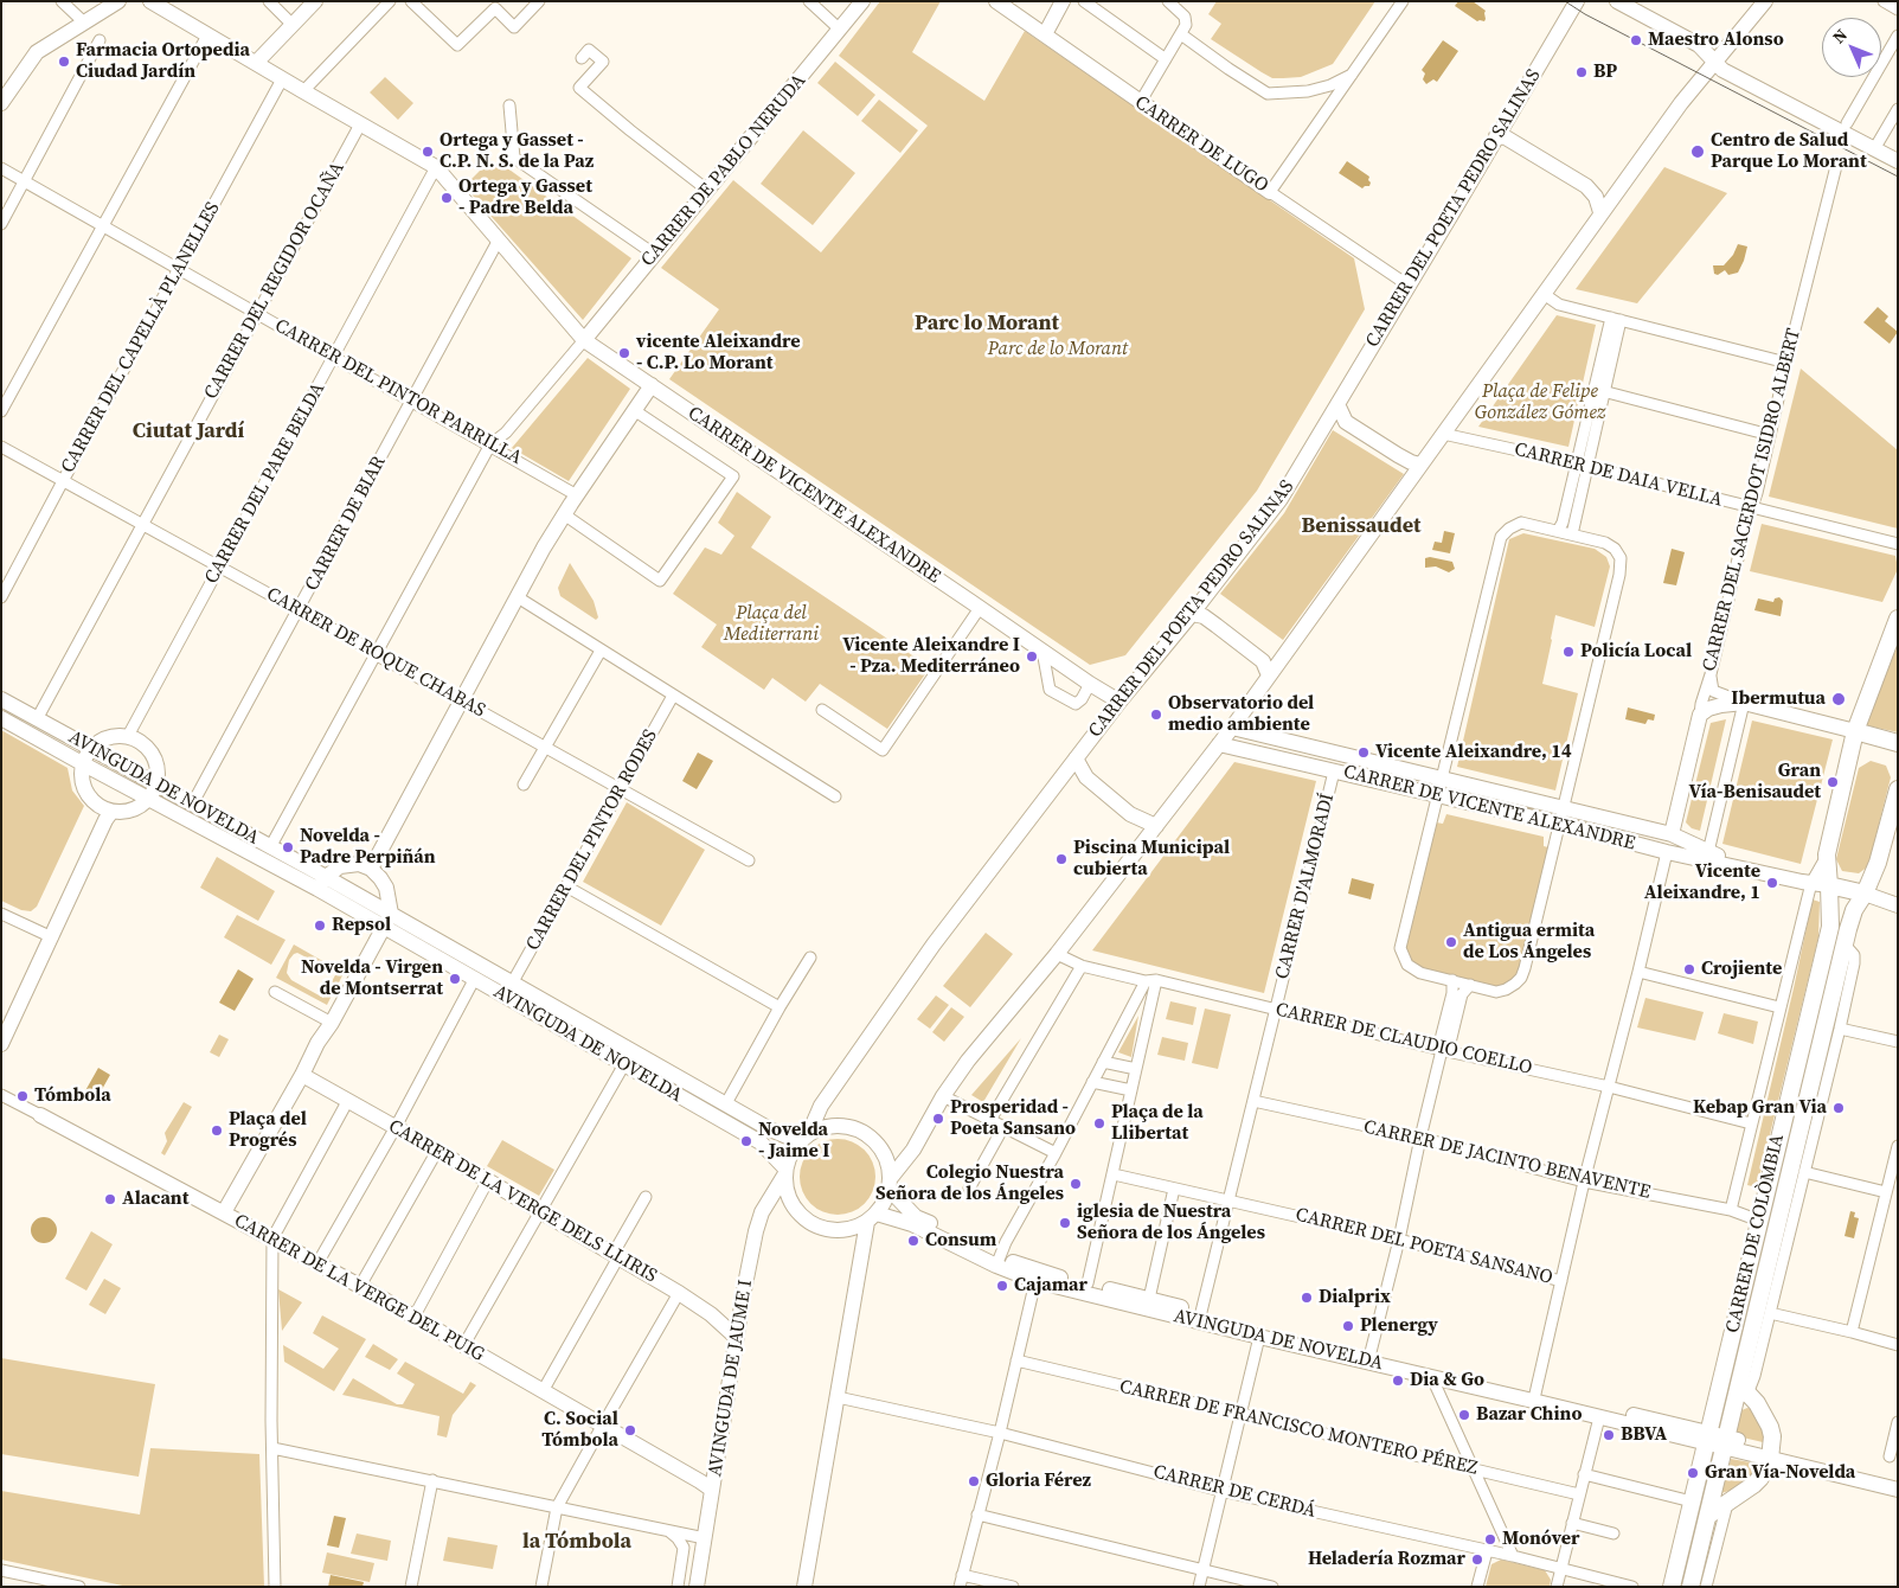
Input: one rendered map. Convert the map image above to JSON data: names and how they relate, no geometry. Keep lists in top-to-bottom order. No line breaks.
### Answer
{"streets":{"main road":["CARRER DE LUGO","CARRER DE PABLO NERUDA","CARRER DEL POETA PEDRO SALINAS","CARRER DE VICENTE ALEXANDRE","CARRER DEL SACERDOT ISIDRO ALBERT","AVINGUDA DE NOVELDA","CARRER DE LA VERGE DELS LLIRIS","CARRER DE COLÒMBIA","CARRER DE LA VERGE DEL PUIG","AVINGUDA DE JAUME I"],"street":["CARRER DEL REGIDOR OCAÑA","CARRER DEL CAPELLÀ PLANELLES","CARRER DEL PINTOR PARRILLA","CARRER DE DAIA VELLA","CARRER DEL PARE BELDA","CARRER DE BIAR","CARRER DE ROQUE CHABAS","CARRER DEL PINTOR RODES","CARRER D'ALMORADÍ","CARRER DE CLAUDIO COELLO","CARRER DE JACINTO BENAVENTE","CARRER DEL POETA SANSANO","CARRER DE FRANCISCO MONTERO PÉREZ","CARRER DE CERDÁ"]},"crossings":[["CARRER DE LUGO","CARRER DEL POETA PEDRO SALINAS"],["CARRER DE PABLO NERUDA","CARRER DE VICENTE ALEXANDRE"],["CARRER DEL POETA PEDRO SALINAS","CARRER DE VICENTE ALEXANDRE"],["CARRER DEL POETA PEDRO SALINAS","AVINGUDA DE NOVELDA"],["CARRER DEL POETA PEDRO SALINAS","AVINGUDA DE JAUME I"],["CARRER DEL REGIDOR OCAÑA","CARRER DEL PINTOR PARRILLA"],["CARRER DEL REGIDOR OCAÑA","CARRER DE ROQUE CHABAS"],["CARRER DEL REGIDOR OCAÑA","AVINGUDA DE NOVELDA"],["CARRER DEL CAPELLÀ PLANELLES","CARRER DEL PINTOR PARRILLA"],["CARRER DEL CAPELLÀ PLANELLES","CARRER DE ROQUE CHABAS"],["CARRER DEL PINTOR PARRILLA","CARRER DEL PARE BELDA"],["CARRER DEL PINTOR PARRILLA","CARRER DE BIAR"],["CARRER DE DAIA VELLA","CARRER DEL SACERDOT ISIDRO ALBERT"],["CARRER DEL PARE BELDA","CARRER DE VICENTE ALEXANDRE"],["CARRER DEL PARE BELDA","CARRER DE ROQUE CHABAS"],["CARRER DE VICENTE ALEXANDRE","CARRER DEL SACERDOT ISIDRO ALBERT"],["CARRER DE VICENTE ALEXANDRE","CARRER DE BIAR"],["CARRER DE VICENTE ALEXANDRE","CARRER D'ALMORADÍ"],["CARRER DE VICENTE ALEXANDRE","CARRER DE COLÒMBIA"],["CARRER DE BIAR","CARRER DE ROQUE CHABAS"],["CARRER DE BIAR","AVINGUDA DE NOVELDA"],["CARRER DE ROQUE CHABAS","CARRER DEL PINTOR RODES"],["AVINGUDA DE NOVELDA","CARRER DEL PINTOR RODES"],["AVINGUDA DE NOVELDA","CARRER D'ALMORADÍ"],["AVINGUDA DE NOVELDA","CARRER DE COLÒMBIA"],["AVINGUDA DE NOVELDA","AVINGUDA DE JAUME I"],["CARRER D'ALMORADÍ","CARRER DE CLAUDIO COELLO"],["CARRER D'ALMORADÍ","CARRER DE JACINTO BENAVENTE"],["CARRER D'ALMORADÍ","CARRER DEL POETA SANSANO"],["CARRER DE CLAUDIO COELLO","CARRER DE COLÒMBIA"],["CARRER DE JACINTO BENAVENTE","CARRER DE COLÒMBIA"],["CARRER DE LA VERGE DELS LLIRIS","AVINGUDA DE JAUME I"],["CARRER DE LA VERGE DEL PUIG","AVINGUDA DE JAUME I"]],"districts":["Parc lo Morant","Ciutat Jardí","Benissaudet","la Tómbola"],"parks":["Parc de lo Morant","Plaça de Felipe González Gómez","Plaça del Mediterrani"],"places":["Maestro Alonso","Farmacia Ortopedia Ciudad Jardín","BP","Ortega y Gasset - C.P. N. S. de la Paz","Centro de Salud Parque Lo Morant","Ortega y Gasset - Padre Belda","vicente Aleixandre - C.P. Lo Morant","Policía Local","Vicente Aleixandre I - Pza. Mediterráneo","Ibermutua","Observatorio del medio ambiente","Vicente Aleixandre, 14","Gran Vía-Benisaudet","Novelda - Padre Perpiñán","Piscina Municipal cubierta","Vicente Aleixandre, 1","Repsol","Antigua ermita de Los Ángeles","Crojiente","Novelda - Virgen de Montserrat","Tómbola","Kebap Gran Via","Prosperidad - Poeta Sansano","Plaça de la Llibertat","Plaça del Progrés","Novelda - Jaime I","Colegio Nuestra Señora de los Ángeles","Alacant","iglesia de Nuestra Señora de los Ángeles","Consum","Cajamar","Dialprix","Plenergy","Dia & Go","Bazar Chino","C. Social Tómbola","BBVA","Gran Vía-Novelda","Gloria Férez","Monóver","Heladería Rozmar"],"north":"top left"}
